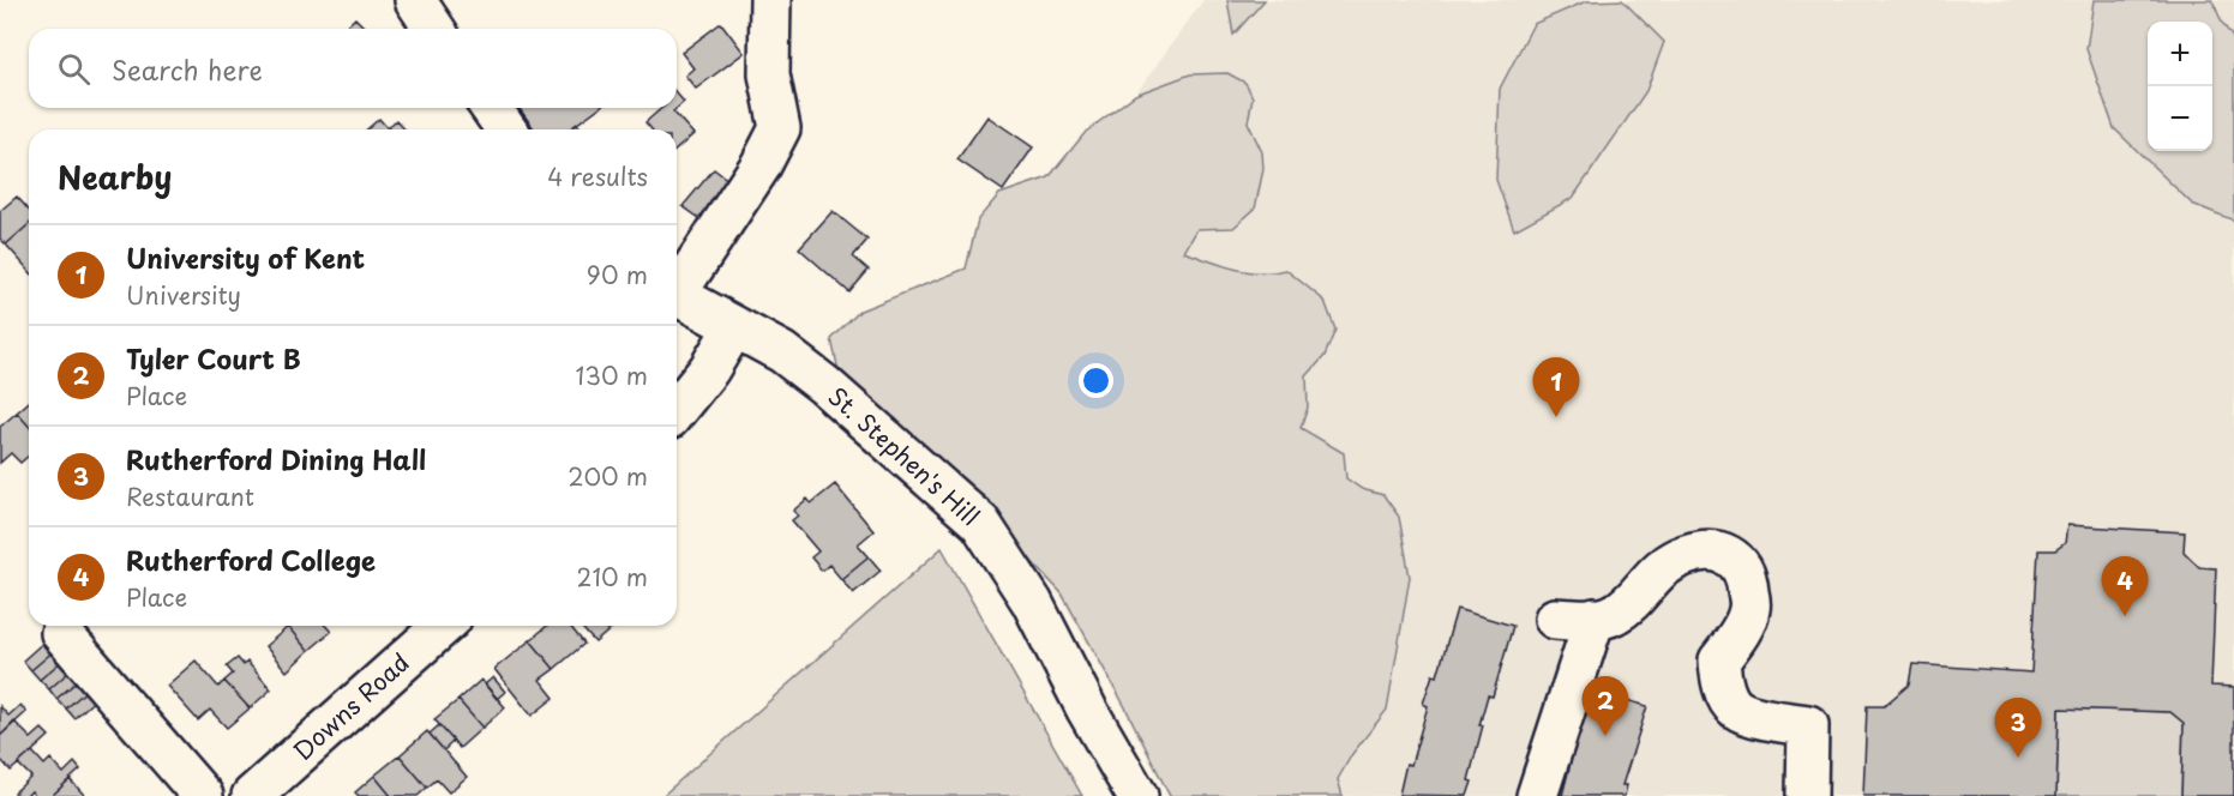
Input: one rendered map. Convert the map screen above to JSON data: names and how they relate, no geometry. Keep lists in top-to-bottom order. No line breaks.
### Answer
{"streets":{"street":["St. Stephen's Hill","Downs Road"]},"page":{"map_buttons":["+","−"],"search":"Search here","heading":["Nearby","4 results"],"list":[{"mark":"1","name":"University of Kent","note":"University","value":"90 m"},{"mark":"2","name":"Tyler Court B","note":"Place","value":"130 m"},{"mark":"3","name":"Rutherford Dining Hall","note":"Restaurant","value":"200 m"},{"mark":"4","name":"Rutherford College","note":"Place","value":"210 m"}],"pins":["1","4","2","3"]}}
